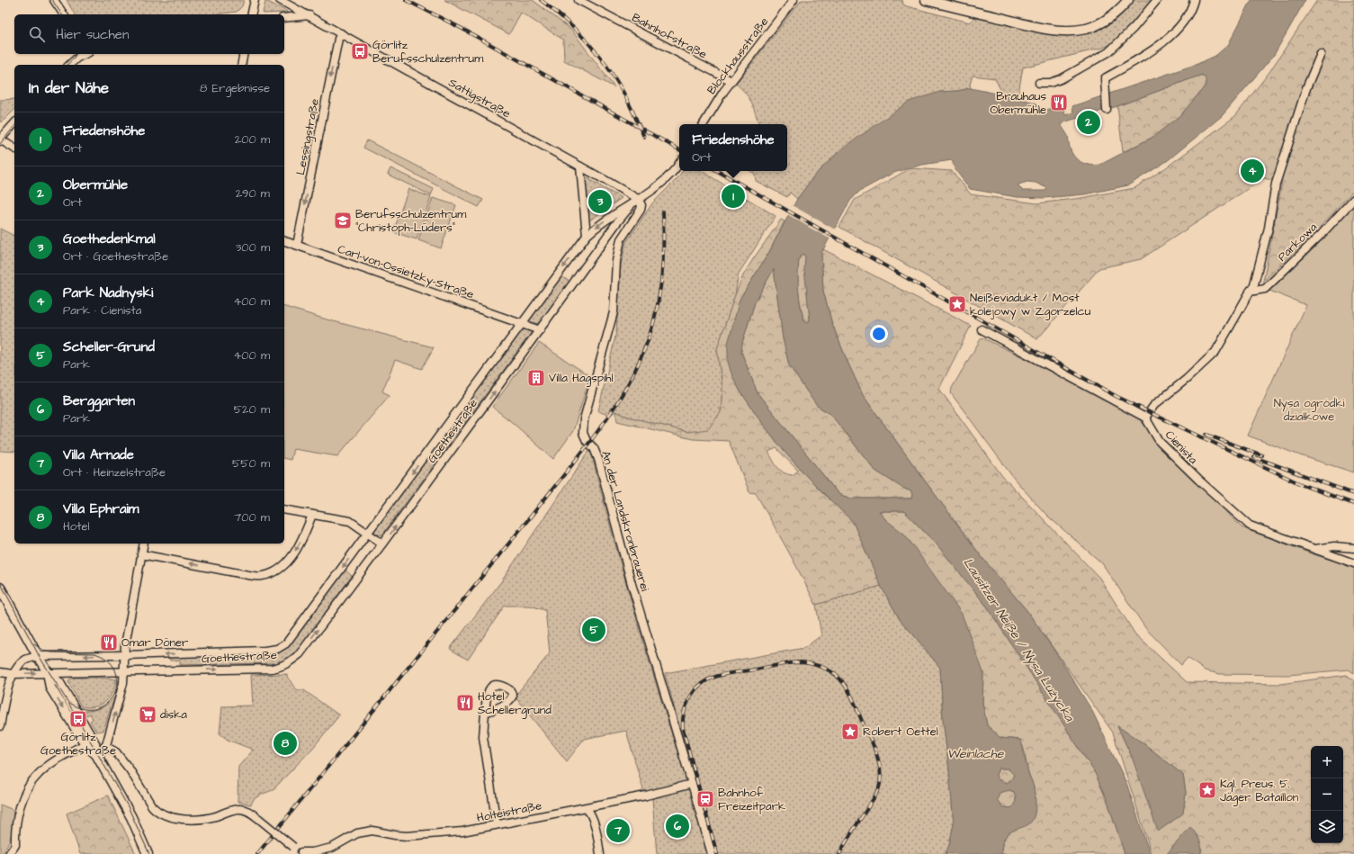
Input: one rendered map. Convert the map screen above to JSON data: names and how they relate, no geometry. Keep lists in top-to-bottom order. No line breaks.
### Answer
{"streets":{"street":["Bahnhofstraße","Blockhausstraße","Sattigstraße","Lessingstraße","Parkowa","Carl-von-Ossietzky-Straße","Goethestraße","Cienista","An der Landskronbrauerei","Holteistraße"]},"crossings":[["Bahnhofstraße","Blockhausstraße"],["Sattigstraße","Lessingstraße"],["Sattigstraße","Goethestraße"],["Sattigstraße","An der Landskronbrauerei"],["Lessingstraße","Carl-von-Ossietzky-Straße"],["Carl-von-Ossietzky-Straße","Goethestraße"],["Goethestraße","An der Landskronbrauerei"],["An der Landskronbrauerei","Holteistraße"]],"one_way":["Lessingstraße"],"water":["Lausitzer Neiße / Nysa Łużycka","Weinlache"],"parks":["Nysa ogródki działkowe"],"places":{"bus stop":["Görlitz Berufsschulzentrum","Görlitz Goethestraße"],"restaurant":["Brauhaus Obermühle","Omar Döner","Hotel Schellergrund"],"school or university":["Berufsschulzentrum \"Christoph-Lüders\""],"place":["Neißeviadukt / Most kolejowy w Zgorzelcu","Robert Oettel","Kgl. Preus. 5. Jäger Bataillon"],"building":["Villa Hagspihl"],"supermarket":["diska"],"station":["Bahnhof Freizeitpark"]},"page":{"search":"Hier suchen","heading":["In der Nähe","8 Ergebnisse"],"pins":["2","4","1","3","5","8","6","7"],"list":[{"mark":"1","name":"Friedenshöhe","note":"Ort","value":"200 m"},{"mark":"2","name":"Obermühle","note":"Ort","value":"290 m"},{"mark":"3","name":"Goethedenkmal","note":"Ort · Goethestraße","value":"300 m"},{"mark":"4","name":"Park Nadnyski","note":"Park · Cienista","value":"400 m"},{"mark":"5","name":"Scheller-Grund","note":"Park","value":"400 m"},{"mark":"6","name":"Berggarten","note":"Park","value":"520 m"},{"mark":"7","name":"Villa Arnade","note":"Ort · Heinzelstraße","value":"550 m"},{"mark":"8","name":"Villa Ephraim","note":"Hotel","value":"700 m"}],"popup":["Friedenshöhe","Ort"],"map_buttons":["+","−"]}}
